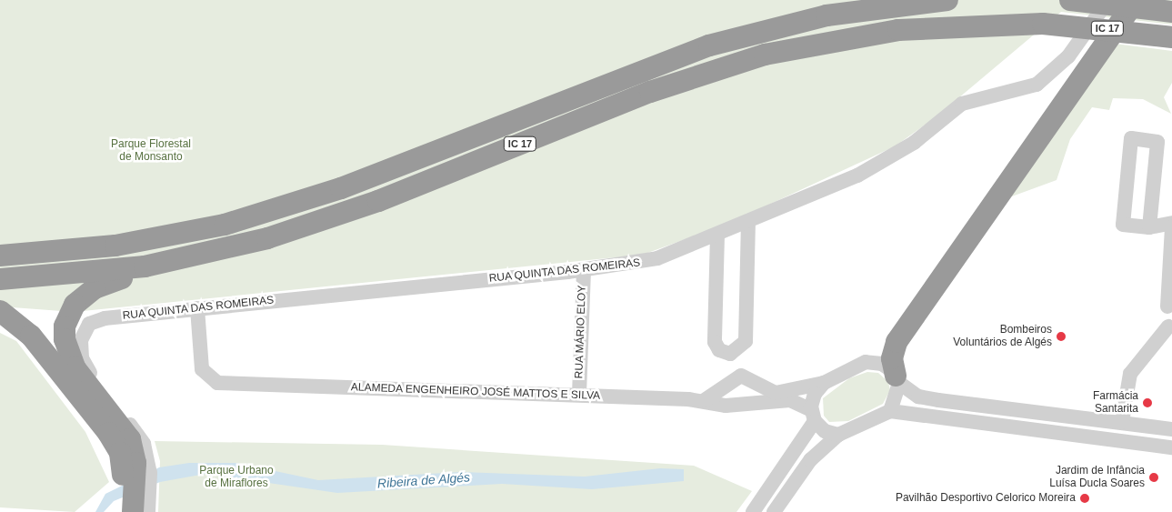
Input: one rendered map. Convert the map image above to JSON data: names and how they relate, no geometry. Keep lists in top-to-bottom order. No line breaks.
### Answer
{"streets":{"highway":["IC 17"],"street":["RUA QUINTA DAS ROMEIRAS","RUA MÁRIO ELOY","ALAMEDA ENGENHEIRO JOSÉ MATTOS E SILVA"]},"crossings":[["RUA QUINTA DAS ROMEIRAS","RUA MÁRIO ELOY"],["RUA QUINTA DAS ROMEIRAS","ALAMEDA ENGENHEIRO JOSÉ MATTOS E SILVA"],["RUA MÁRIO ELOY","ALAMEDA ENGENHEIRO JOSÉ MATTOS E SILVA"]],"water":["Ribeira de Algés"],"parks":["Parque Florestal de Monsanto","Parque Urbano de Miraflores"],"places":["Bombeiros Voluntários de Algés","Farmácia Santarita","Jardim de Infância Luísa Ducla Soares","Pavilhão Desportivo Celorico Moreira"]}
